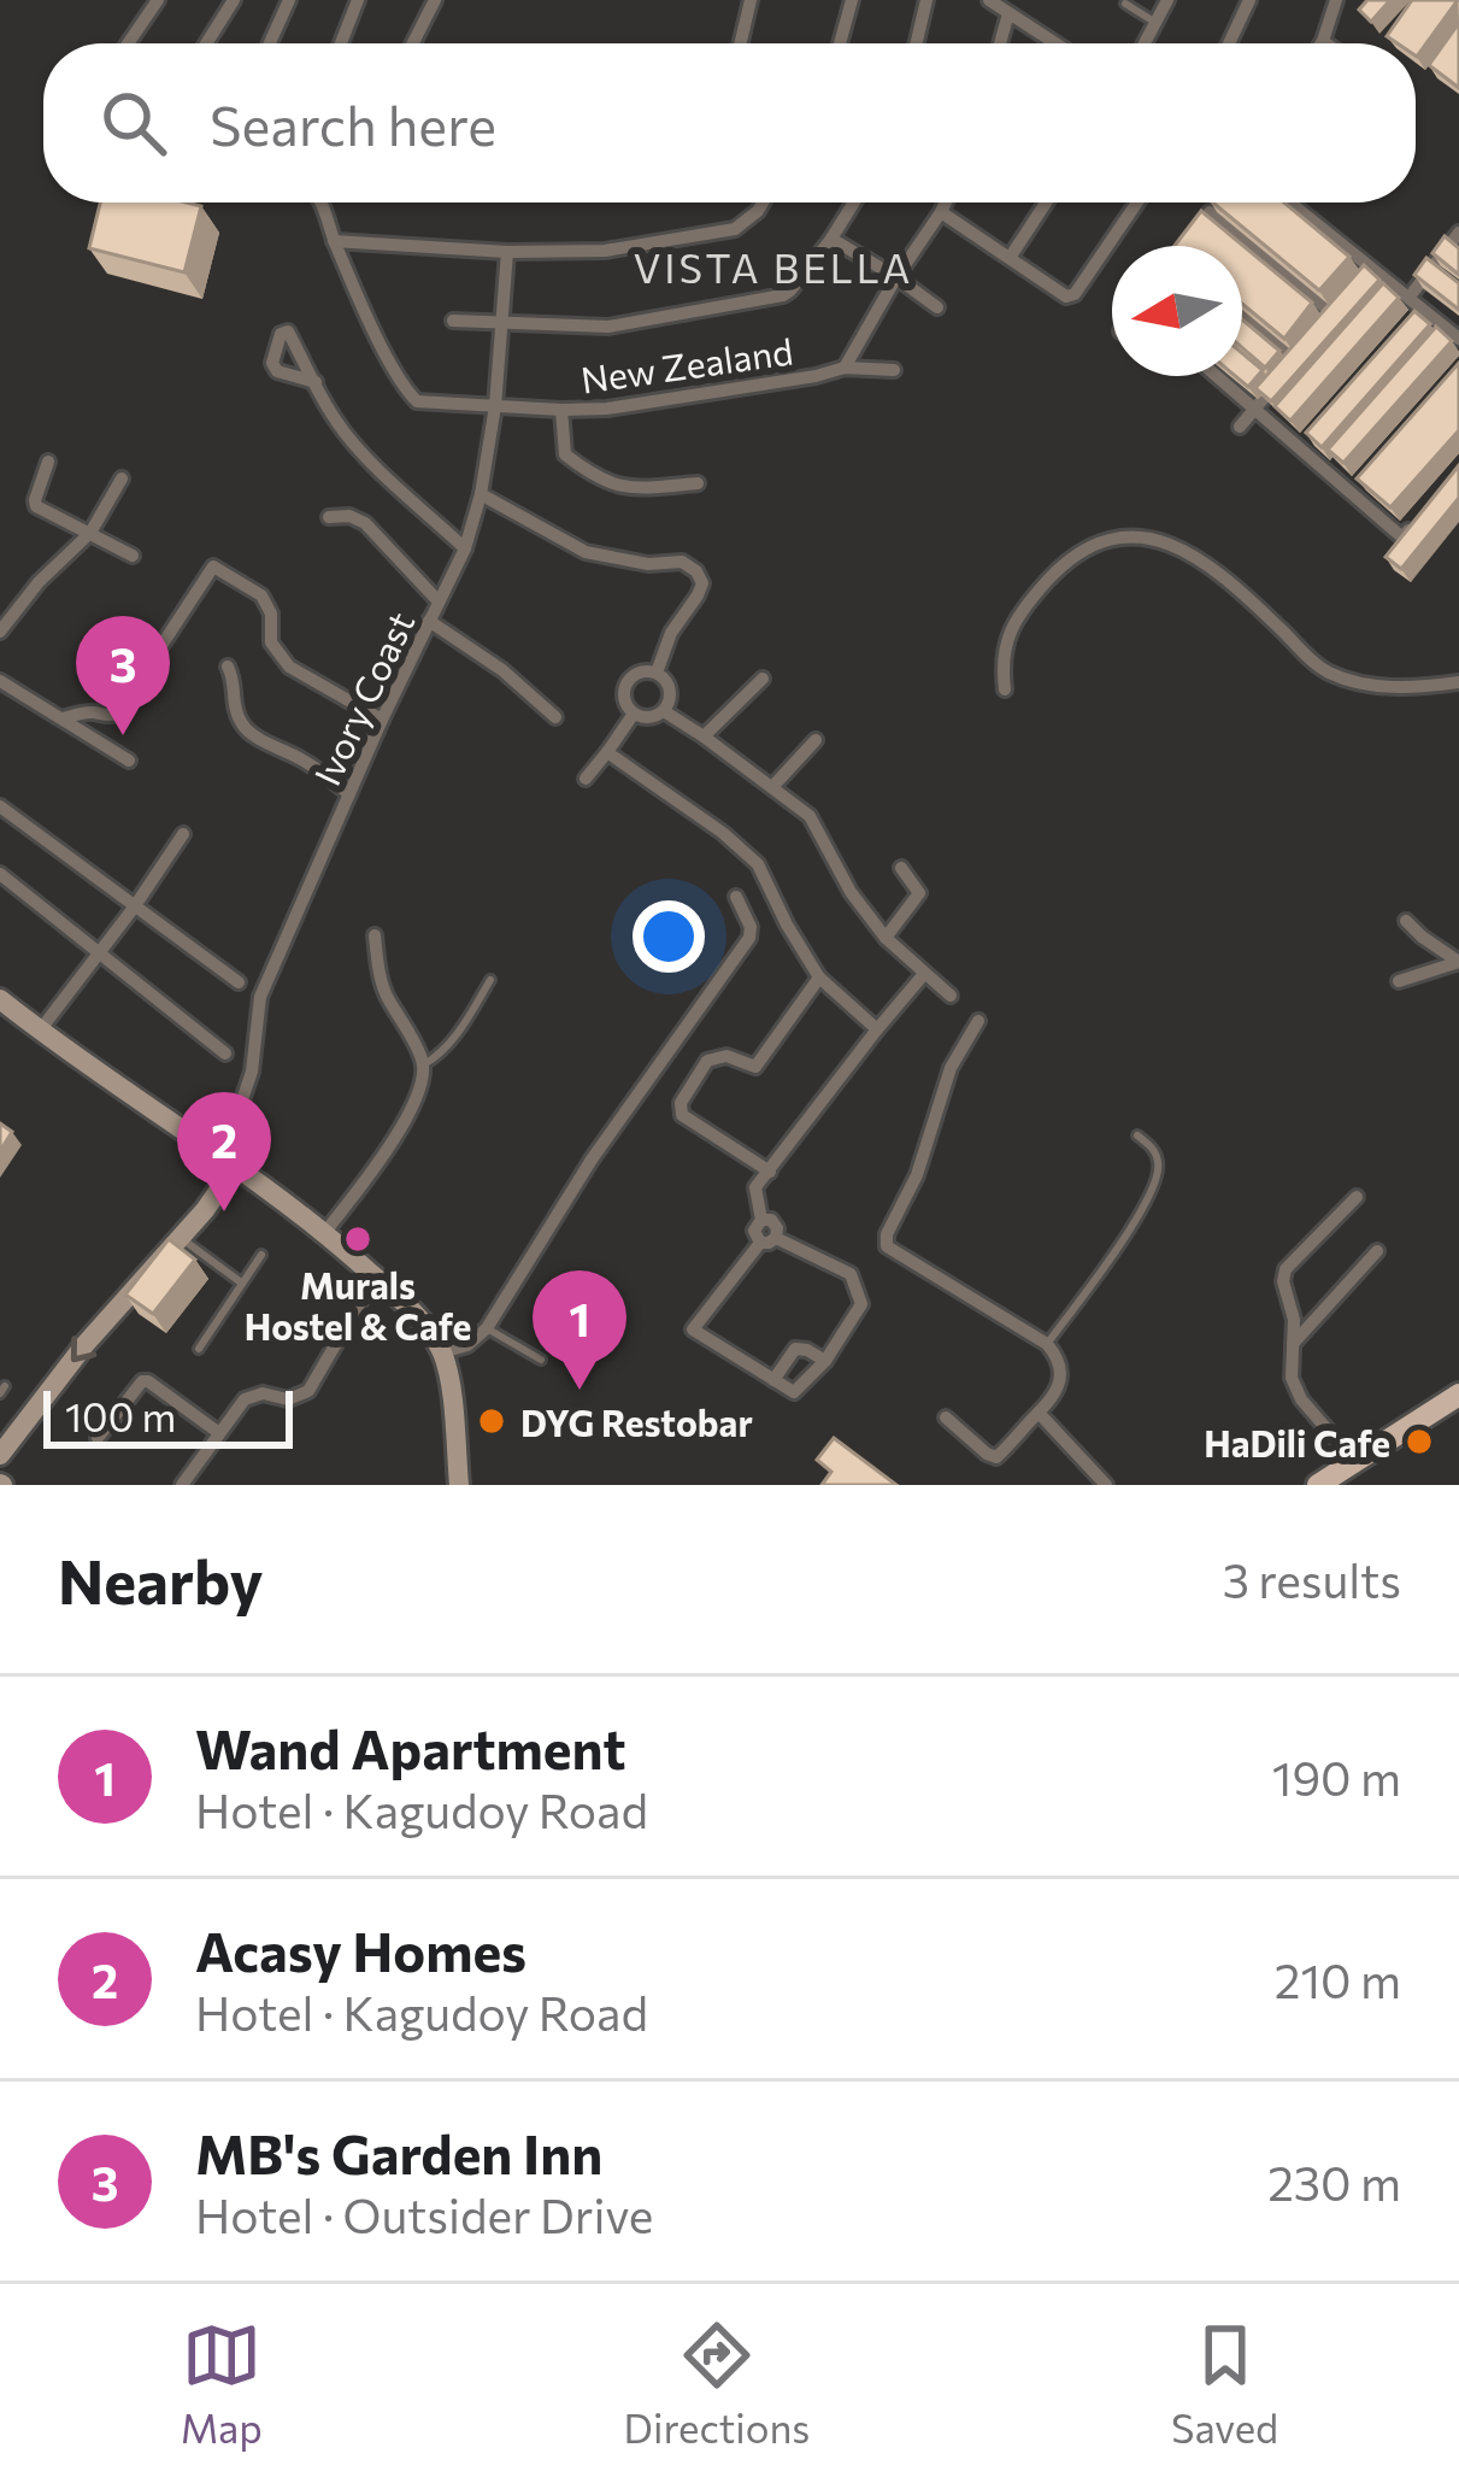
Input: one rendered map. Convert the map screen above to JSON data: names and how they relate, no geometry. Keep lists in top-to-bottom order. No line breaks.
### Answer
{"streets":{"street":["New Zealand","Ivory Coast"]},"crossings":[["New Zealand","Ivory Coast"]],"districts":["VISTA BELLA"],"places":["Murals Hostel & Cafe","DYG Restobar","HaDili Cafe"],"scale_bar":"100 m","north":"left","page":{"search":"Search here","pins":["3","2","1"],"scale":"100 m","heading":["Nearby","3 results"],"list":[{"mark":"1","name":"Wand Apartment","note":"Hotel · Kagudoy Road","value":"190 m"},{"mark":"2","name":"Acasy Homes","note":"Hotel · Kagudoy Road","value":"210 m"},{"mark":"3","name":"MB's Garden Inn","note":"Hotel · Outsider Drive","value":"230 m"}],"nav":["Map","Directions","Saved"]}}
